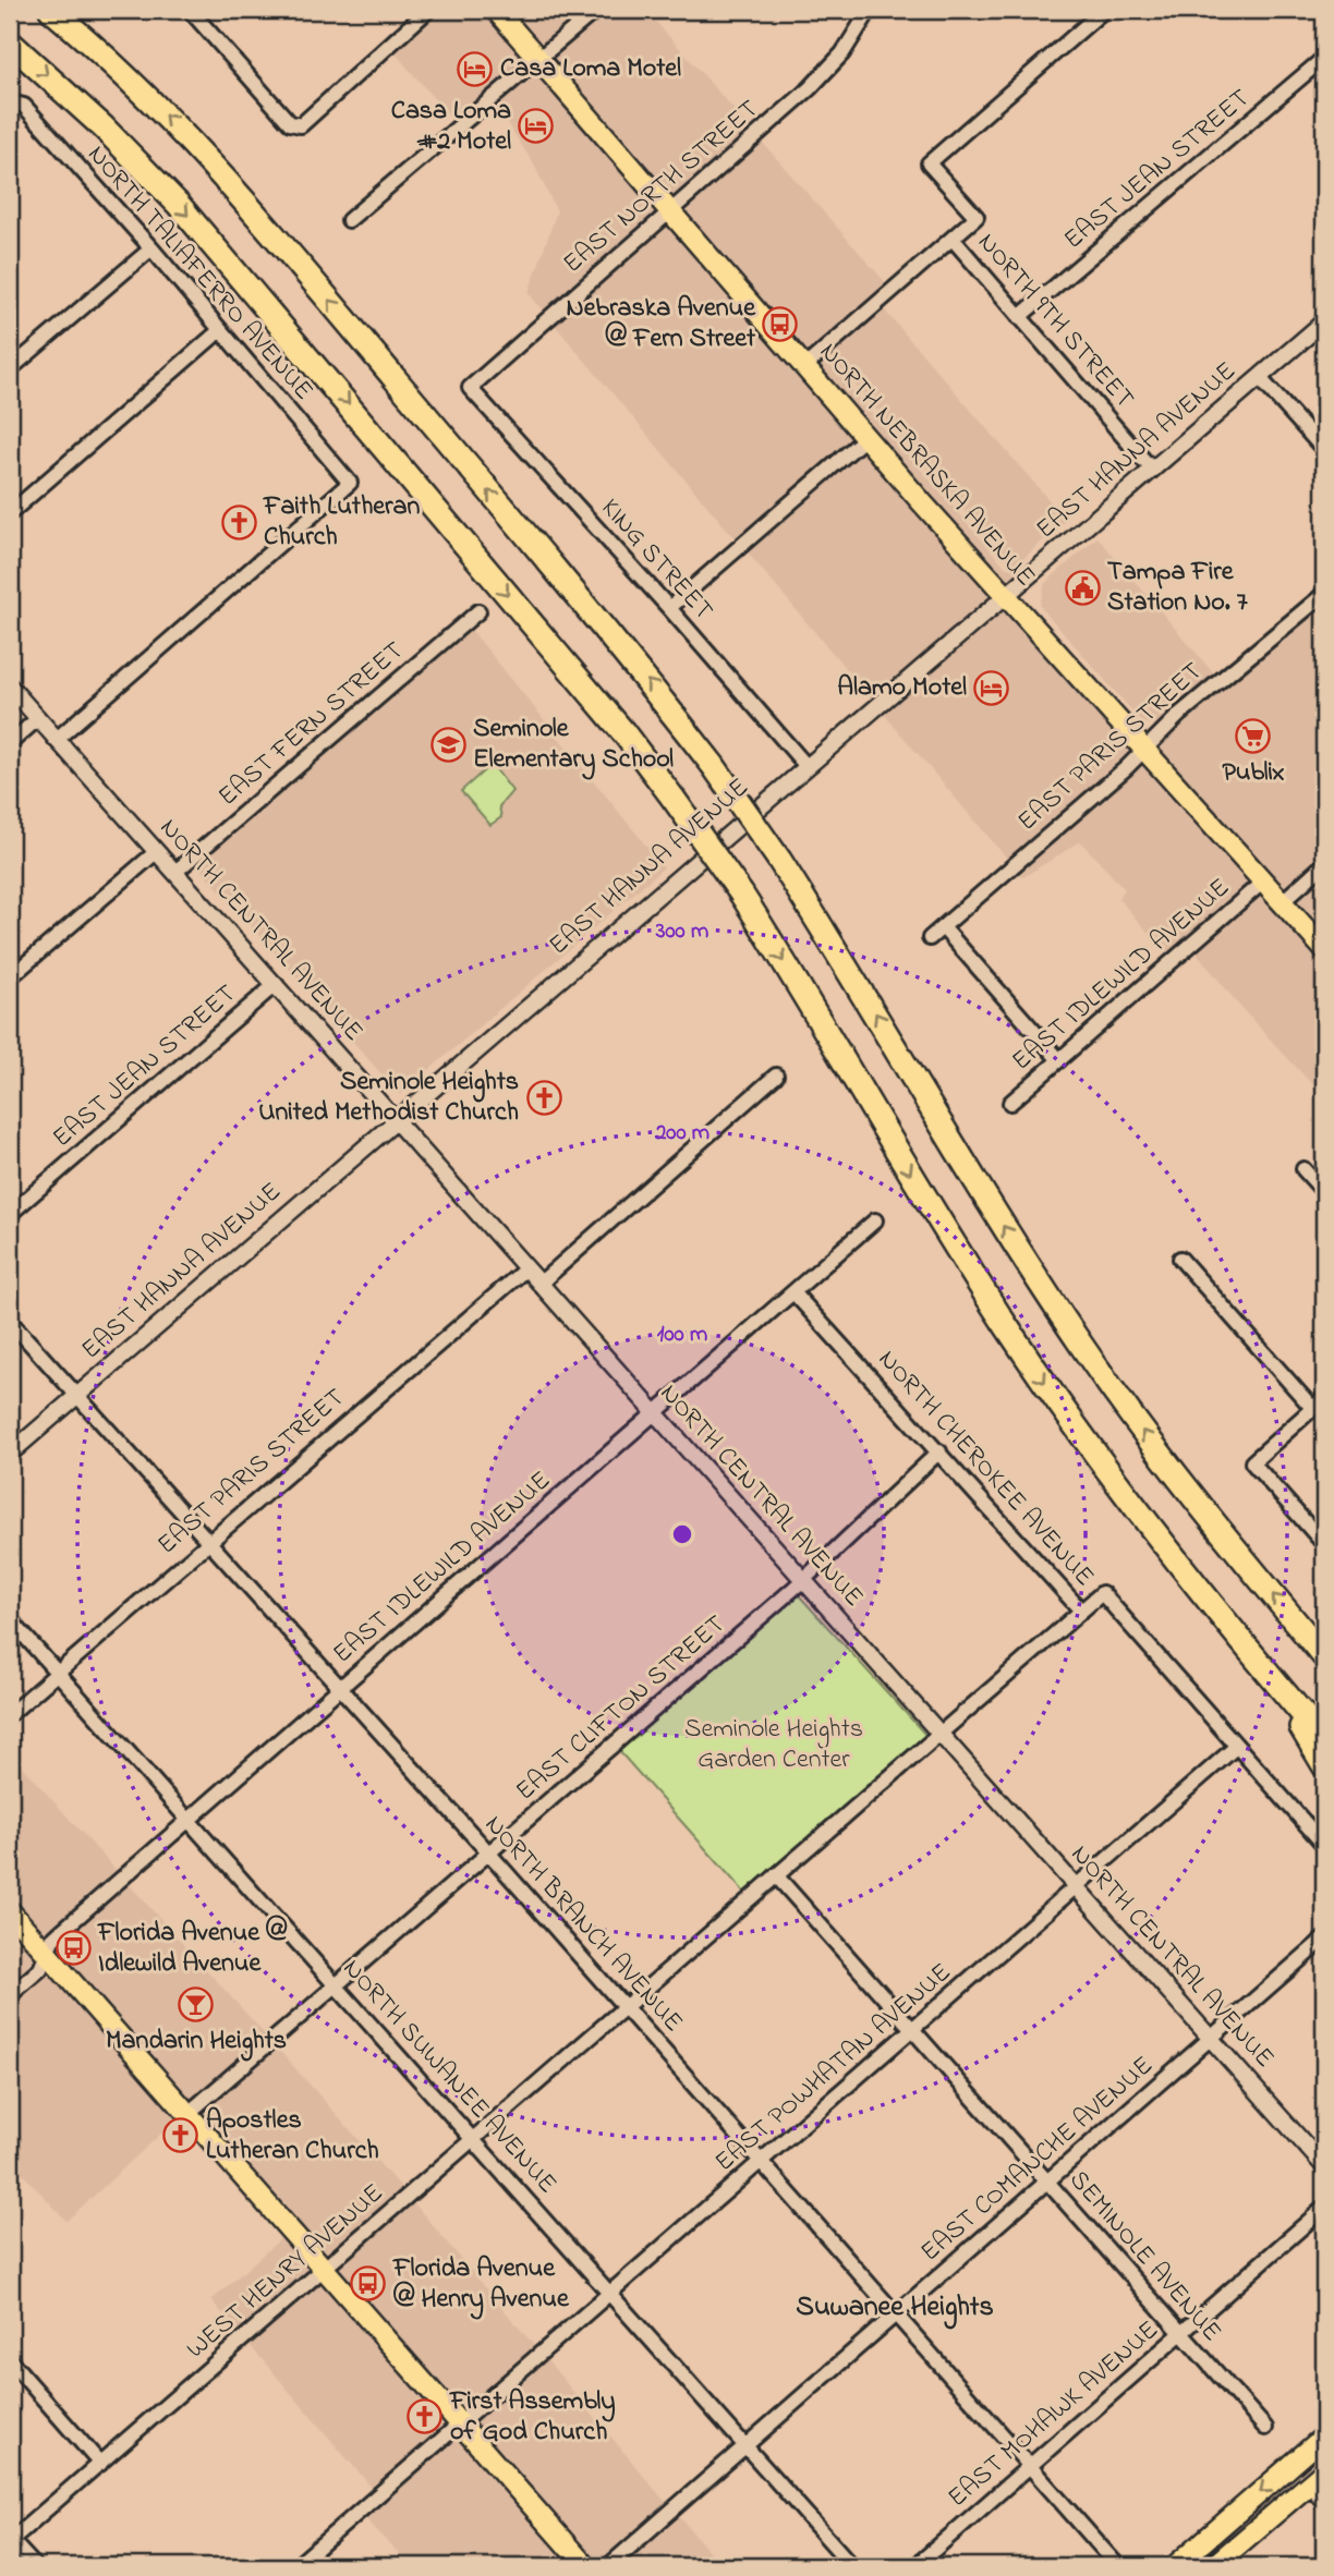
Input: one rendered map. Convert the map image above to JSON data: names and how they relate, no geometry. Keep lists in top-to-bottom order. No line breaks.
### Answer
{"streets":{"main road":["NORTH NEBRASKA AVENUE"],"street":["EAST JEAN STREET","EAST NORTH STREET","NORTH TALIAFERRO AVENUE","NORTH 9TH STREET","EAST HANNA AVENUE","KING STREET","EAST FERN STREET","EAST PARIS STREET","NORTH CENTRAL AVENUE","EAST IDLEWILD AVENUE","NORTH CHEROKEE AVENUE","EAST CLIFTON STREET","NORTH BRANCH AVENUE","EAST POWHATAN AVENUE","NORTH SUWANEE AVENUE","EAST COMANCHE AVENUE","SEMINOLE AVENUE","WEST HENRY AVENUE","EAST MOHAWK AVENUE"]},"crossings":[["EAST JEAN STREET","NORTH 9TH STREET"],["EAST JEAN STREET","NORTH CENTRAL AVENUE"],["EAST NORTH STREET","NORTH NEBRASKA AVENUE"],["EAST NORTH STREET","KING STREET"],["NORTH TALIAFERRO AVENUE","NORTH CENTRAL AVENUE"],["NORTH 9TH STREET","EAST HANNA AVENUE"],["EAST HANNA AVENUE","NORTH NEBRASKA AVENUE"],["EAST HANNA AVENUE","KING STREET"],["EAST HANNA AVENUE","NORTH CENTRAL AVENUE"],["EAST HANNA AVENUE","NORTH BRANCH AVENUE"],["NORTH NEBRASKA AVENUE","EAST PARIS STREET"],["NORTH NEBRASKA AVENUE","EAST IDLEWILD AVENUE"],["EAST FERN STREET","NORTH CENTRAL AVENUE"],["EAST PARIS STREET","NORTH CENTRAL AVENUE"],["EAST PARIS STREET","NORTH BRANCH AVENUE"],["EAST PARIS STREET","NORTH SUWANEE AVENUE"],["NORTH CENTRAL AVENUE","EAST IDLEWILD AVENUE"],["NORTH CENTRAL AVENUE","EAST CLIFTON STREET"],["NORTH CENTRAL AVENUE","EAST POWHATAN AVENUE"],["NORTH CENTRAL AVENUE","EAST COMANCHE AVENUE"],["NORTH CENTRAL AVENUE","WEST HENRY AVENUE"],["EAST IDLEWILD AVENUE","NORTH CHEROKEE AVENUE"],["EAST IDLEWILD AVENUE","NORTH BRANCH AVENUE"],["EAST IDLEWILD AVENUE","NORTH SUWANEE AVENUE"],["NORTH CHEROKEE AVENUE","EAST CLIFTON STREET"],["NORTH CHEROKEE AVENUE","EAST POWHATAN AVENUE"],["NORTH CHEROKEE AVENUE","WEST HENRY AVENUE"],["EAST CLIFTON STREET","NORTH BRANCH AVENUE"],["EAST CLIFTON STREET","NORTH SUWANEE AVENUE"],["NORTH BRANCH AVENUE","EAST POWHATAN AVENUE"],["NORTH BRANCH AVENUE","EAST COMANCHE AVENUE"],["NORTH BRANCH AVENUE","WEST HENRY AVENUE"],["NORTH BRANCH AVENUE","EAST MOHAWK AVENUE"],["EAST POWHATAN AVENUE","NORTH SUWANEE AVENUE"],["EAST POWHATAN AVENUE","SEMINOLE AVENUE"],["NORTH SUWANEE AVENUE","EAST COMANCHE AVENUE"],["NORTH SUWANEE AVENUE","WEST HENRY AVENUE"],["EAST COMANCHE AVENUE","SEMINOLE AVENUE"],["SEMINOLE AVENUE","WEST HENRY AVENUE"],["SEMINOLE AVENUE","EAST MOHAWK AVENUE"]],"districts":["Suwanee Heights"],"parks":["Seminole Heights Garden Center"],"places":{"hotel":["Casa Loma Motel","Casa Loma #2 Motel","Alamo Motel"],"bus stop":["Nebraska Avenue @ Fern Street","Florida Avenue @ Idlewild Avenue","Florida Avenue @ Henry Avenue"],"church":["Faith Lutheran Church","Seminole Heights United Methodist Church","Apostles Lutheran Church","First Assembly of God Church"],"public building":["Tampa Fire Station No. 7"],"supermarket":["Publix"],"school or university":["Seminole Elementary School"],"bar":["Mandarin Heights"]},"rings":["300 m","200 m","100 m"]}
